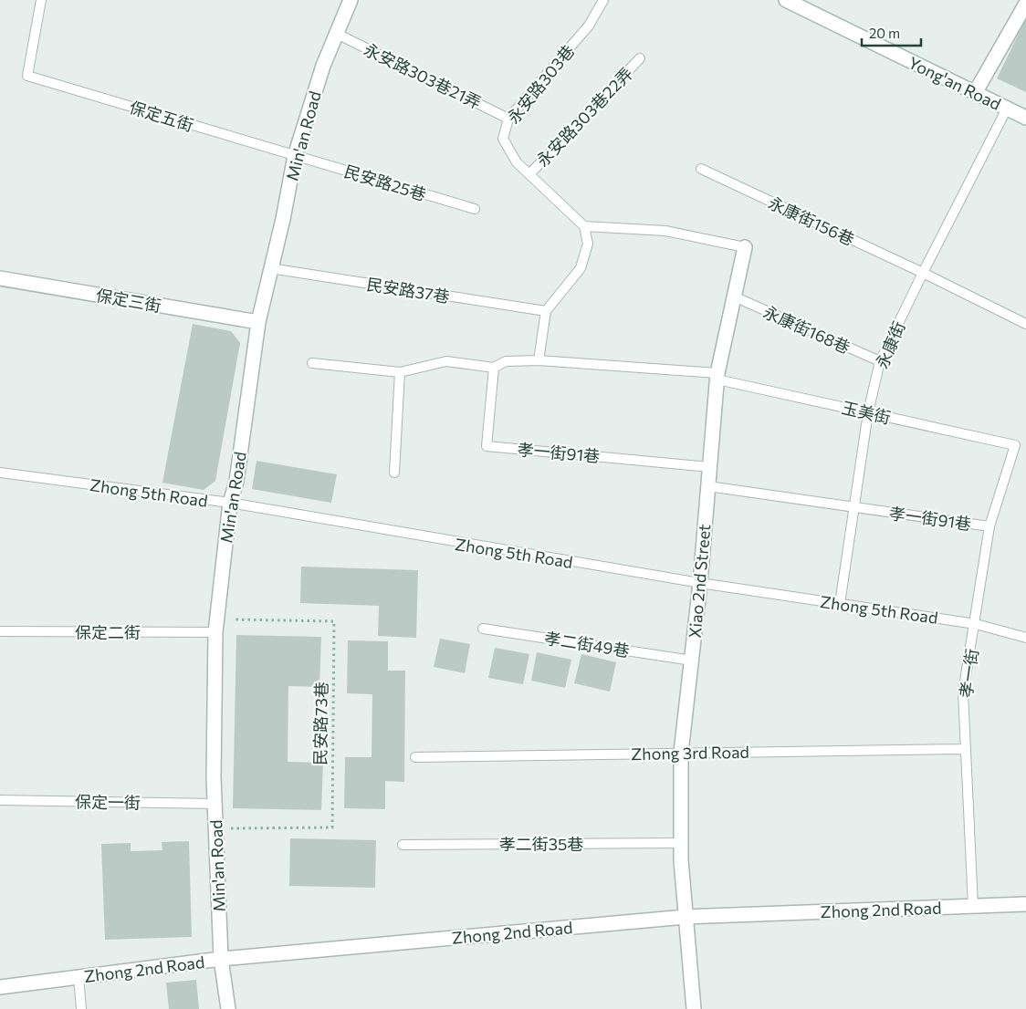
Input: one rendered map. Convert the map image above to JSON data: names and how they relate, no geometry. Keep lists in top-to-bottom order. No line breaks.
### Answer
{"streets":{"street":["Yong'an Road","Min'an Road","保定三街","Xiao 2nd Street","Zhong 2nd Road"],"lane":["永安路303巷21弄","永安路303巷","保定五街","永安路303巷22弄","民安路25巷","永康街156巷","民安路37巷","永康街168巷","永康街","玉美街","孝一街91巷","Zhong 5th Road","保定二街","孝二街49巷","孝一街","Zhong 3rd Road","保定一街","孝二街35巷"],"path":["民安路73巷"]},"crossings":[["永安路303巷21弄","永安路303巷"],["永安路303巷21弄","Min'an Road"],["Yong'an Road","永康街"],["永安路303巷","永安路303巷22弄"],["保定五街","Min'an Road"],["保定五街","民安路25巷"],["Min'an Road","民安路25巷"],["Min'an Road","民安路37巷"],["Min'an Road","保定三街"],["Min'an Road","Zhong 5th Road"],["Min'an Road","保定二街"],["Min'an Road","民安路73巷"],["Min'an Road","保定一街"],["Min'an Road","Zhong 2nd Road"],["永康街156巷","永康街"],["永康街168巷","永康街"],["永康街168巷","Xiao 2nd Street"],["永康街","玉美街"],["永康街","孝一街91巷"],["永康街","Zhong 5th Road"],["玉美街","孝一街91巷"],["玉美街","Xiao 2nd Street"],["玉美街","孝一街"],["孝一街91巷","Xiao 2nd Street"],["孝一街91巷","孝一街"],["Zhong 5th Road","Xiao 2nd Street"],["Zhong 5th Road","孝一街"],["Xiao 2nd Street","孝二街49巷"],["Xiao 2nd Street","Zhong 3rd Road"],["Xiao 2nd Street","孝二街35巷"],["Xiao 2nd Street","Zhong 2nd Road"],["保定二街","民安路73巷"],["孝一街","Zhong 3rd Road"],["孝一街","Zhong 2nd Road"]],"scale_bar":"20 m"}
